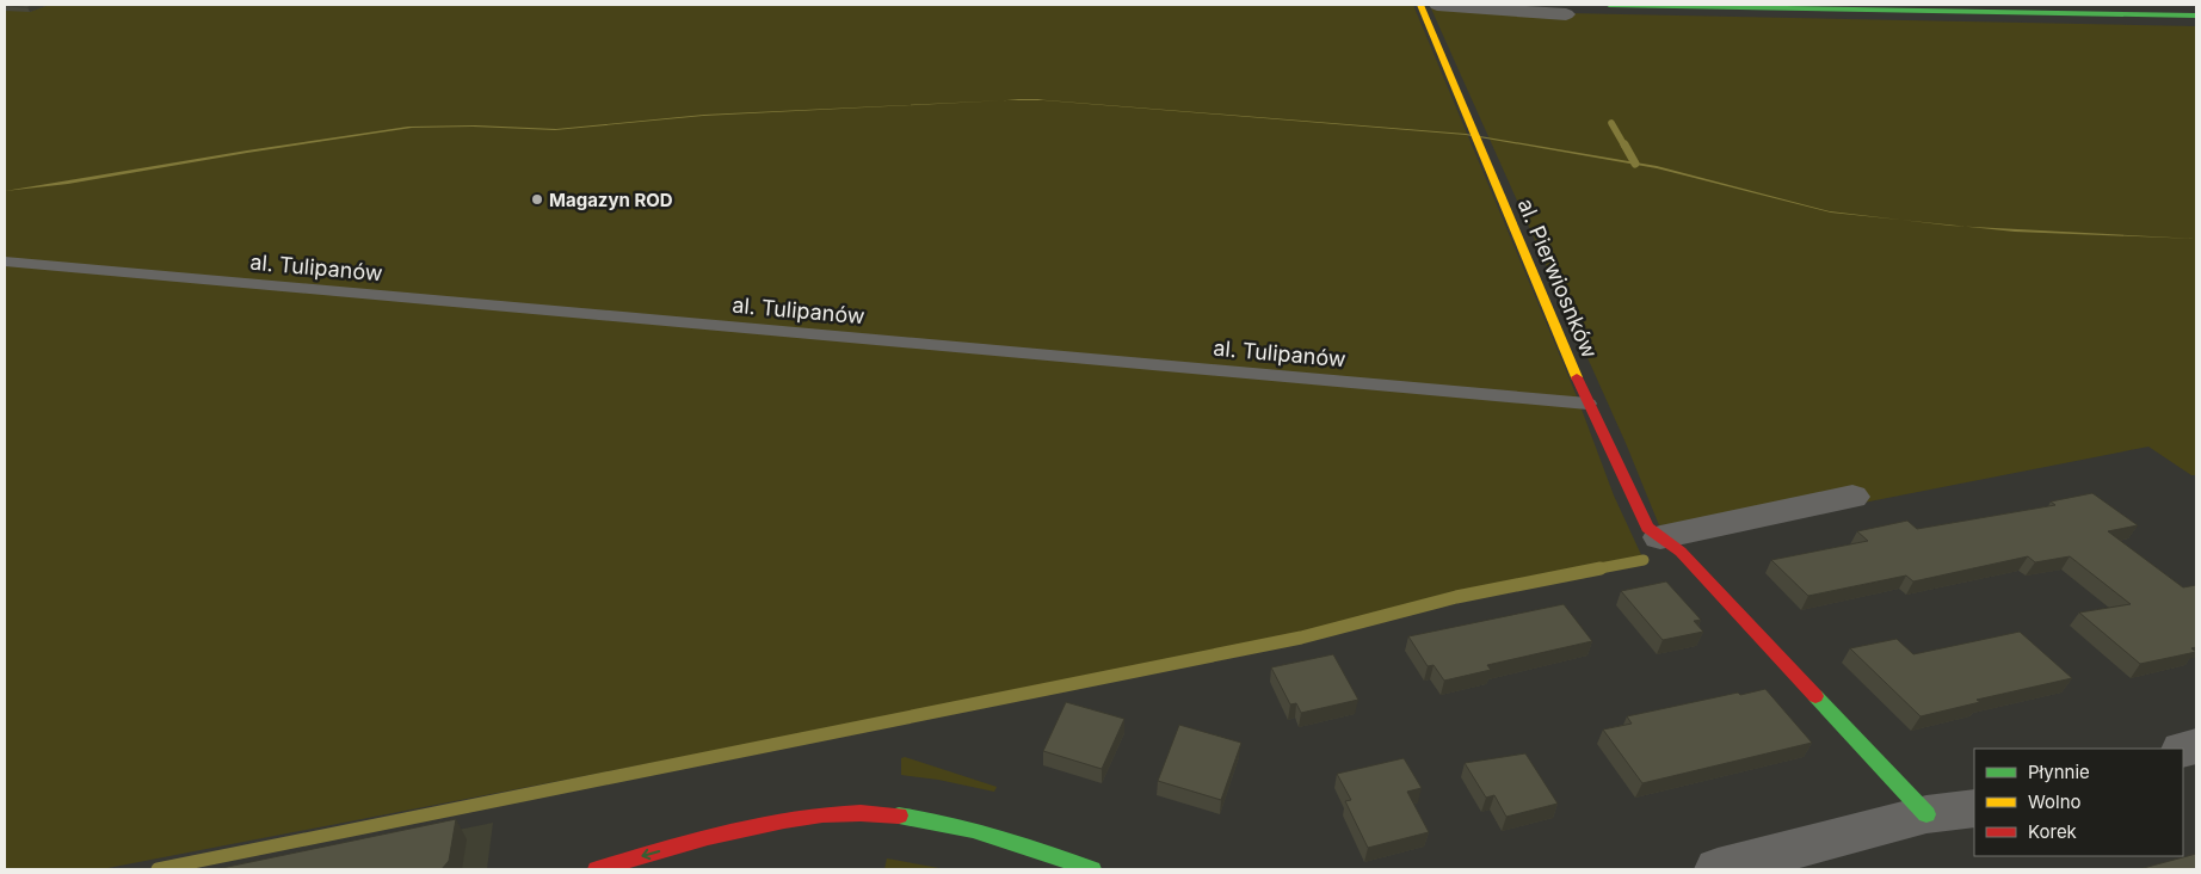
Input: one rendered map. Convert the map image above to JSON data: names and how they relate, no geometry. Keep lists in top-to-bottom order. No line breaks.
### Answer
{"streets":{"street":["al. Pierwiosnków"],"lane":["al. Tulipanów"]},"crossings":[["al. Tulipanów","al. Pierwiosnków"]],"places":["Magazyn ROD"],"legend":["Płynnie","Wolno","Korek"]}
